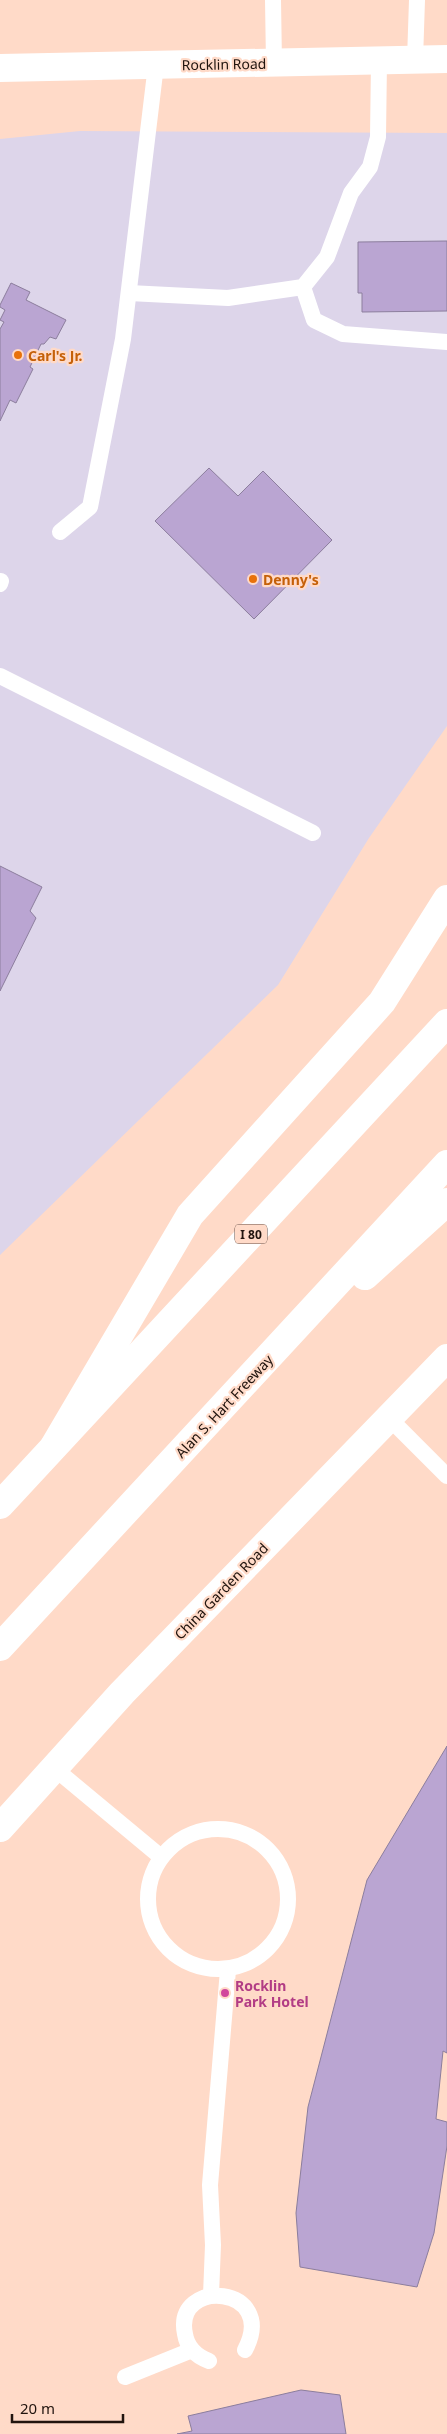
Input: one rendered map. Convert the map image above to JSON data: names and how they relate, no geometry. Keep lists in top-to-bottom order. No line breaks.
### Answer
{"streets":{"main road":["Rocklin Road","I 80","Alan S. Hart Freeway","China Garden Road"]},"places":["Carl's Jr.","Denny's","Rocklin Park Hotel"],"scale_bar":"20 m"}
